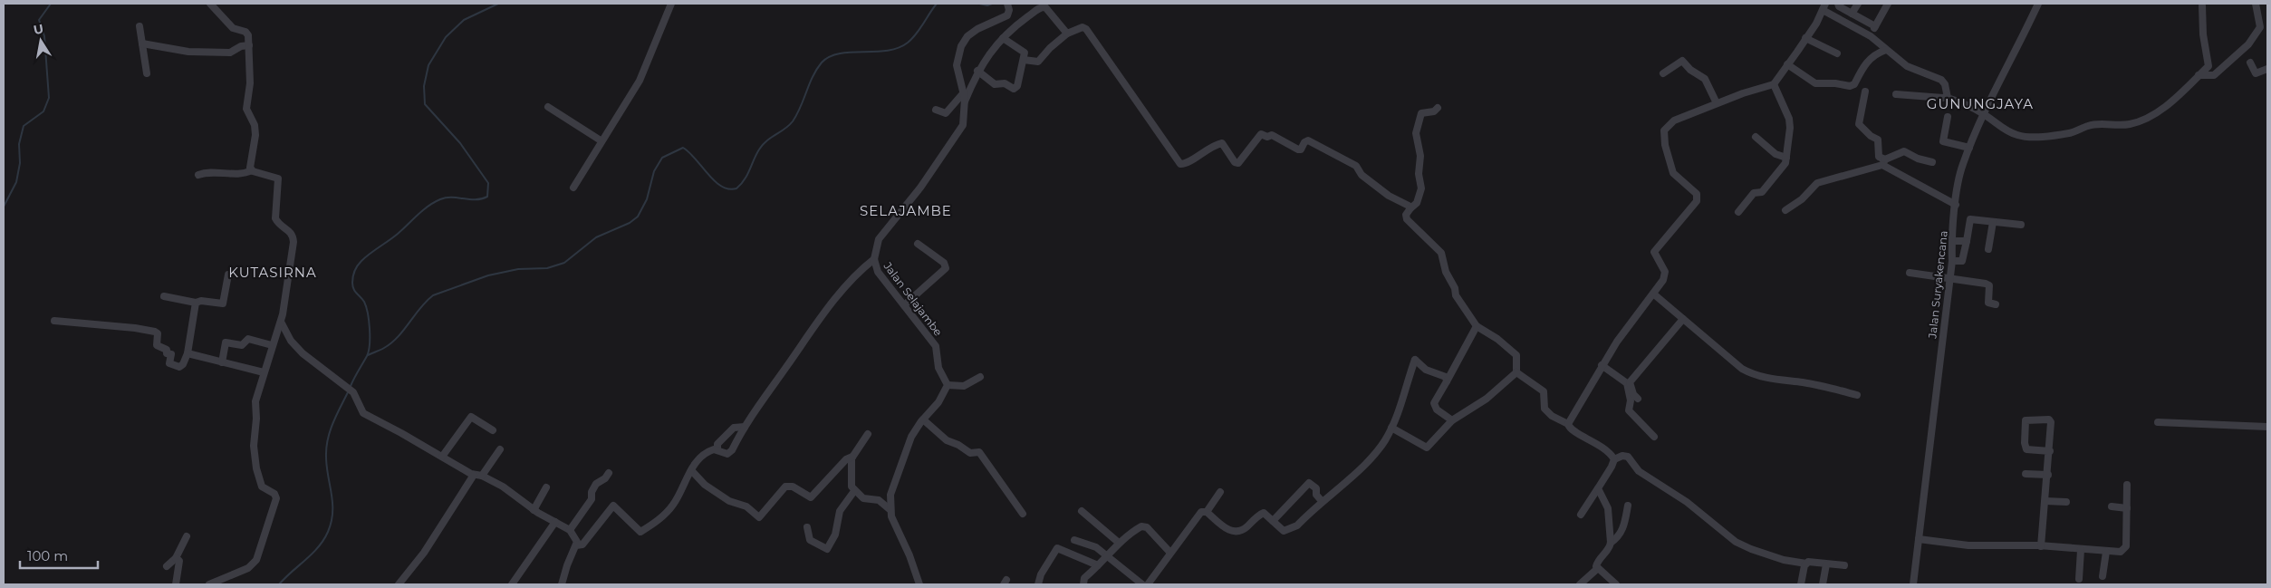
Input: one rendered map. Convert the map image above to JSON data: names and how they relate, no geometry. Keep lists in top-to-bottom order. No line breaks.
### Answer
{"streets":{"street":["Jalan Suryakencana","Jalan Selajambe"]},"districts":["GUNUNGJAYA","SELAJAMBE","KUTASIRNA"],"scale_bar":"100 m","north":"top"}
